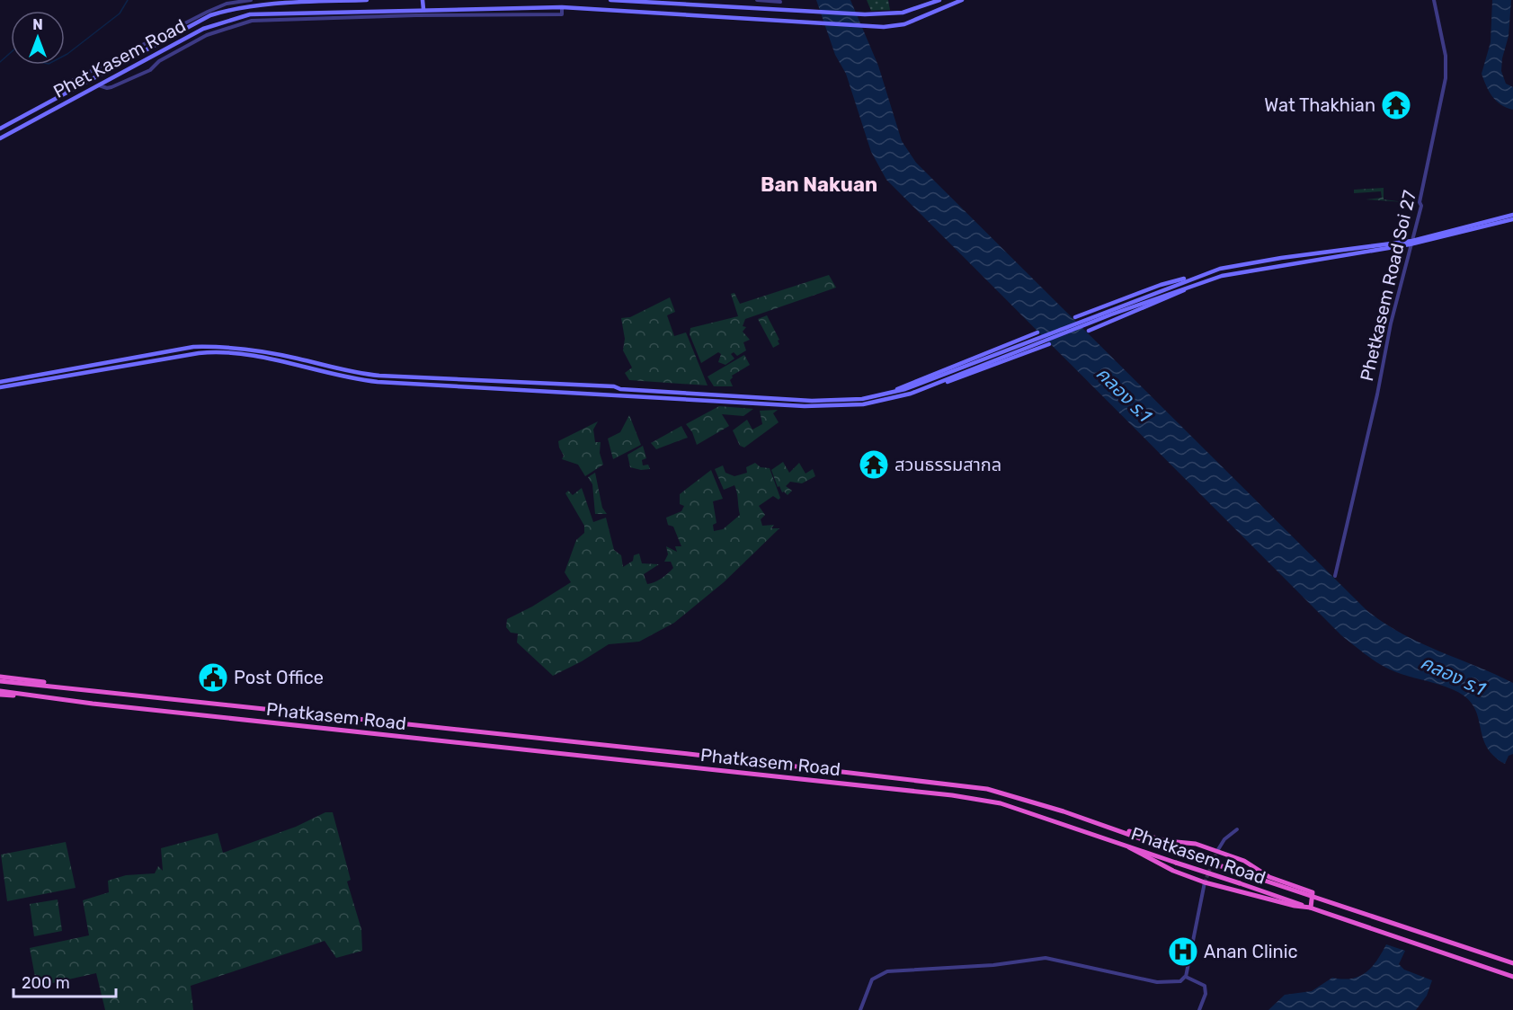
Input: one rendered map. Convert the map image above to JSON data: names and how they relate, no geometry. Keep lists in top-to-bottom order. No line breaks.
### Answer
{"streets":{"highway":["Phatkasem Road"],"main road":["Phet Kasem Road"],"street":["Phetkasem Road Soi 27"]},"districts":["Ban Nakuan"],"water":["คลอง ร.1"],"places":{"temple":["Wat Thakhian","สวนธรรมสากล"],"public building":["Post Office"],"hospital":["Anan Clinic"]},"scale_bar":"200 m","north":"top"}
